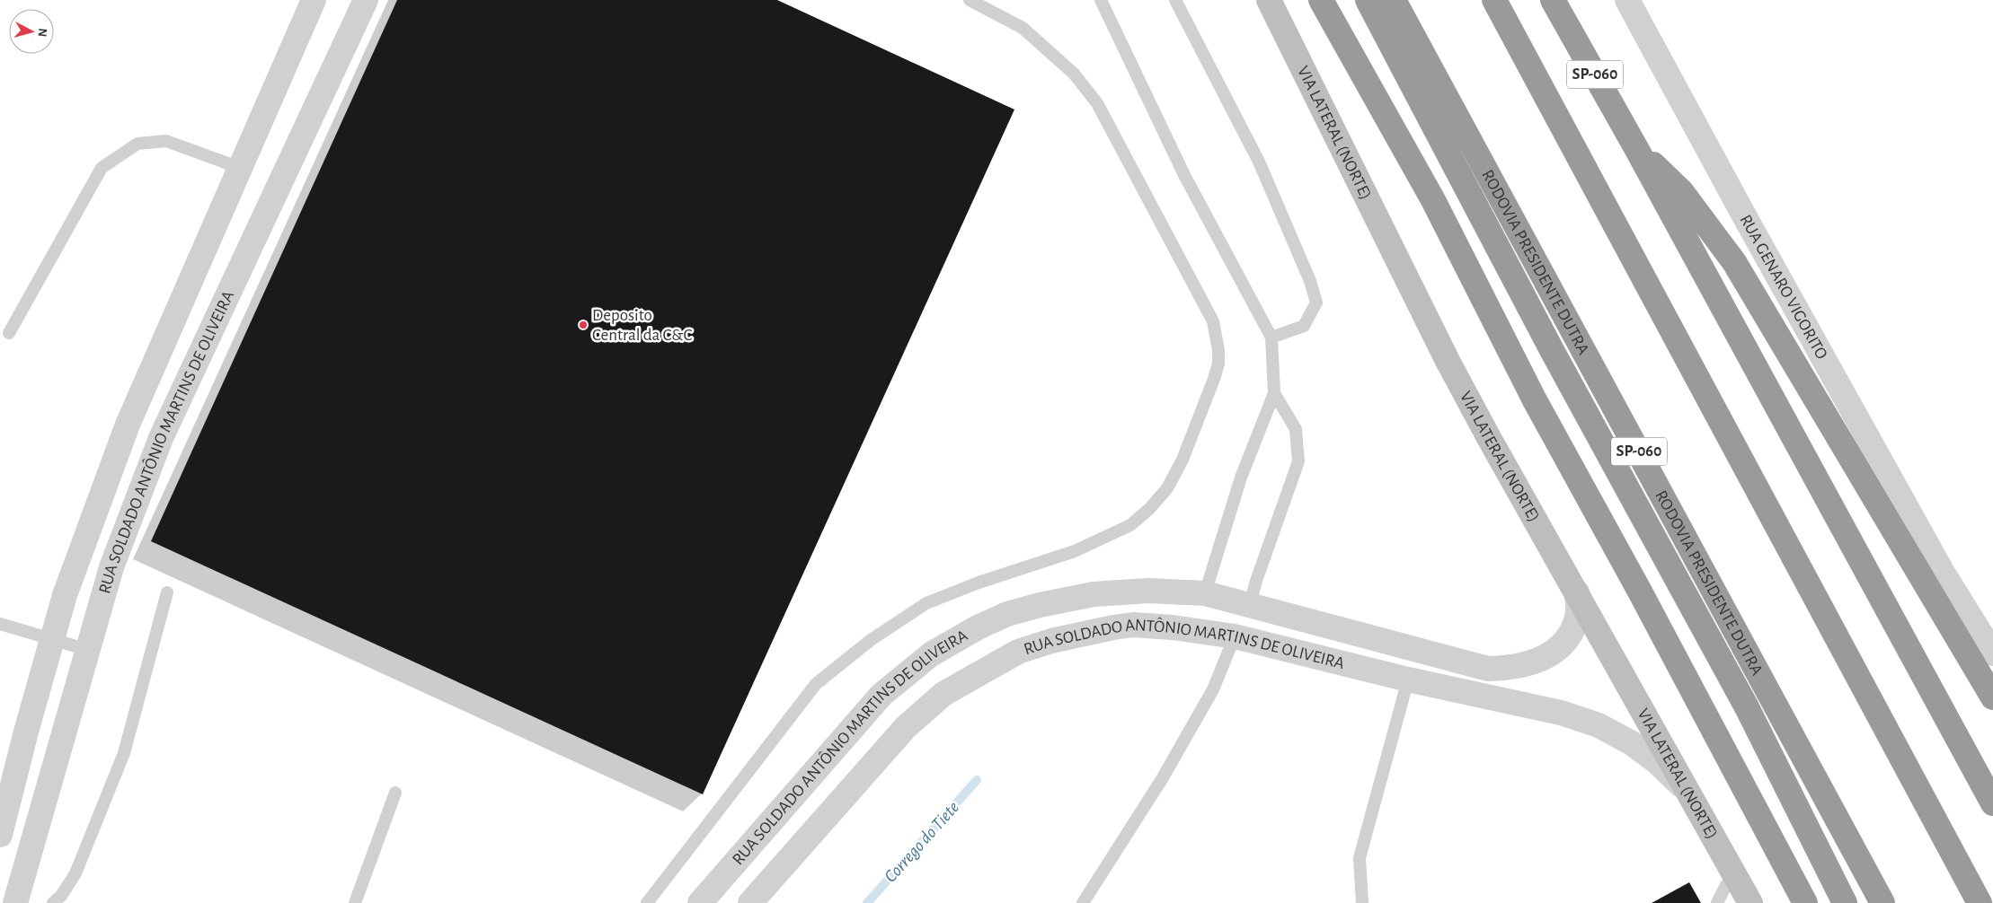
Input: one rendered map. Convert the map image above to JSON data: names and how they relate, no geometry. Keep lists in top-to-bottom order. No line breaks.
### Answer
{"streets":{"highway":["SP-060","RODOVIA PRESIDENTE DUTRA"],"main road":["VIA LATERAL (NORTE)"],"street":["RUA GENARO VIGORITO","RUA SOLDADO ANTÔNIO MARTINS DE OLIVEIRA"]},"crossings":[["VIA LATERAL (NORTE)","RUA SOLDADO ANTÔNIO MARTINS DE OLIVEIRA"]],"water":["Corrego do Tiete"],"places":["Deposito Central da C&C"],"north":"right"}
